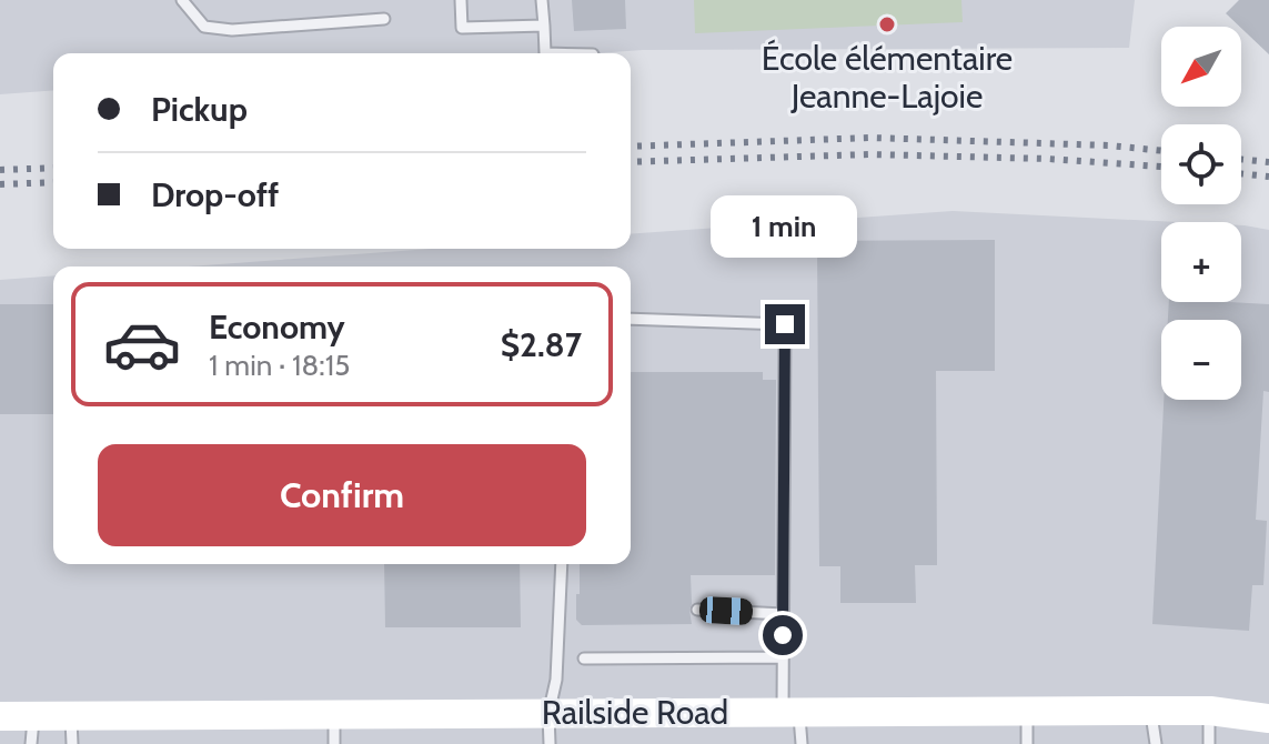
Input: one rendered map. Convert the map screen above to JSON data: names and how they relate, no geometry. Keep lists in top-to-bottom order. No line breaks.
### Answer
{"streets":{"street":["Railside Road"]},"places":["École élémentaire Jeanne-Lajoie"],"north":"bottom left","page":{"map_buttons":["+","−"],"banner":["Pickup","Drop-off"],"bubble":"1 min","list":[{"name":"Economy","note":"1 min · 18:15","value":"$2.87"}],"buttons":"Confirm"}}
